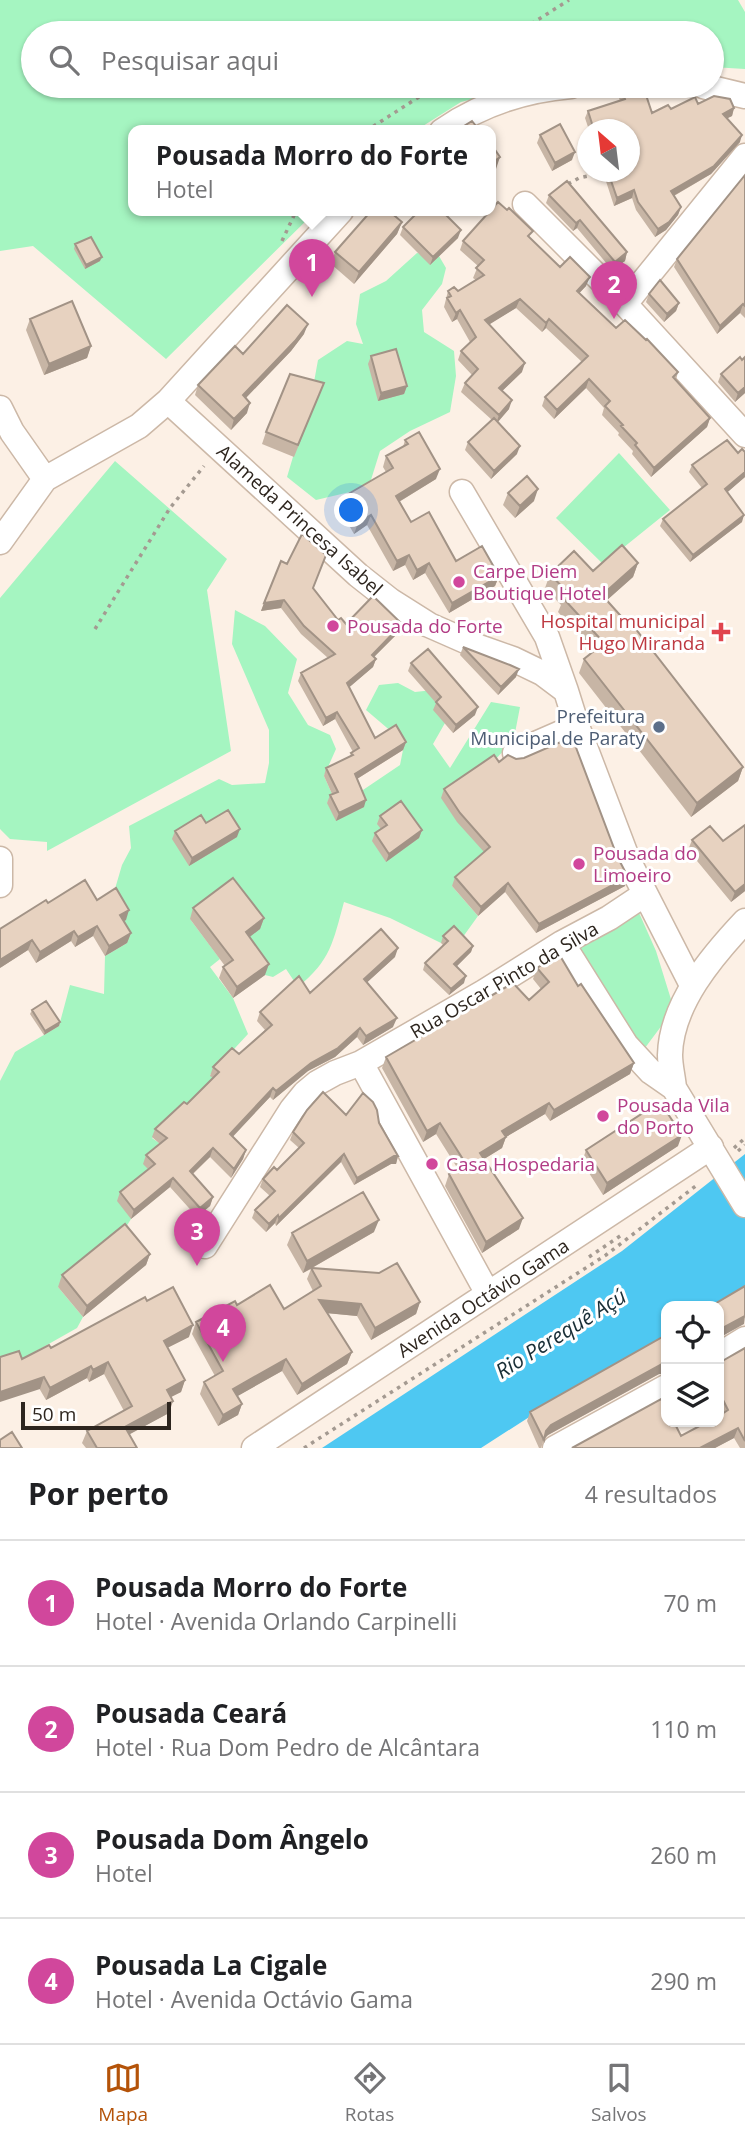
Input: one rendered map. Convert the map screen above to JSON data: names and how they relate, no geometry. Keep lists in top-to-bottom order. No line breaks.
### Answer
{"streets":{"street":["Alameda Princesa Isabel","Rua Oscar Pinto da Silva","Avenida Octávio Gama"]},"water":["Rio Perequê Açú"],"places":{"other":["Carpe Diem Boutique Hotel","Pousada do Forte","Prefeitura Municipal de Paraty","Pousada do Limoeiro","Pousada Vila do Porto","Casa Hospedaria"],"health":["Hospital municipal Hugo Miranda"]},"scale_bar":"50 m","north":"top left","page":{"search":"Pesquisar aqui","popup":["Pousada Morro do Forte","Hotel"],"pins":["1","2","3","4"],"scale":"50 m","heading":["Por perto","4 resultados"],"list":[{"mark":"1","name":"Pousada Morro do Forte","note":"Hotel · Avenida Orlando Carpinelli","value":"70 m"},{"mark":"2","name":"Pousada Ceará","note":"Hotel · Rua Dom Pedro de Alcântara","value":"110 m"},{"mark":"3","name":"Pousada Dom Ângelo","note":"Hotel","value":"260 m"},{"mark":"4","name":"Pousada La Cigale","note":"Hotel · Avenida Octávio Gama","value":"290 m"}],"nav":["Mapa","Rotas","Salvos"]}}
